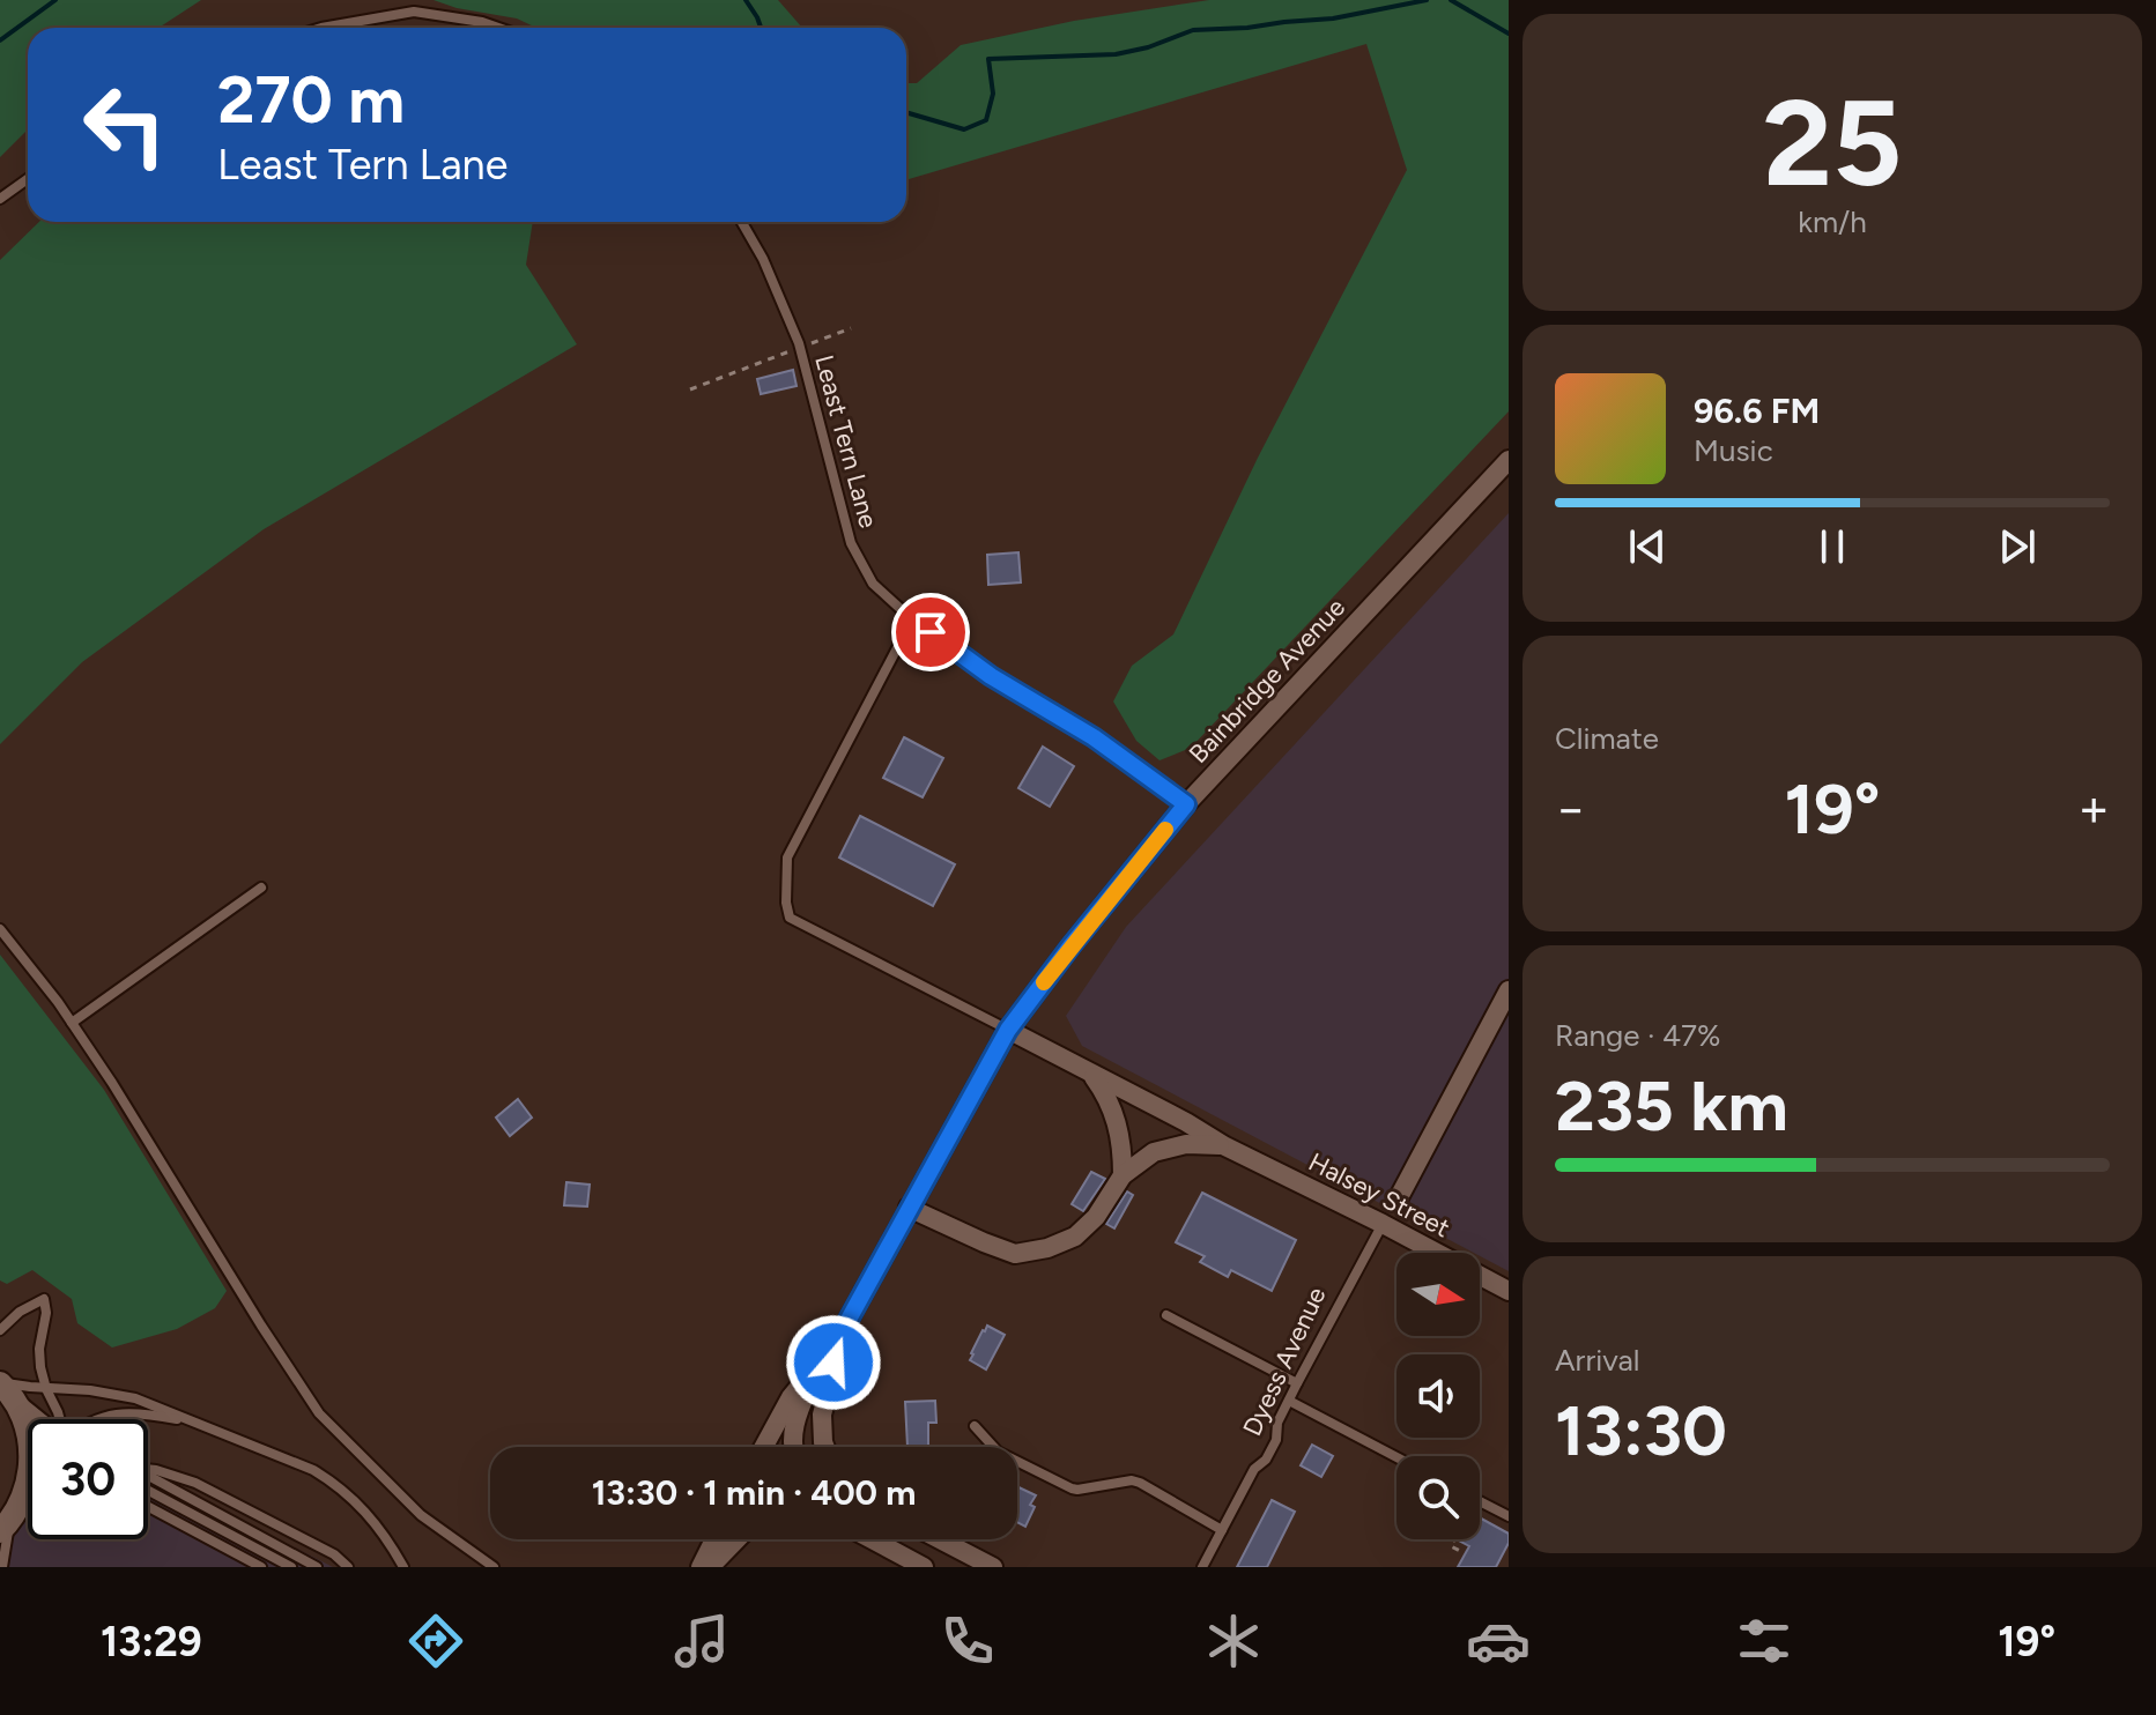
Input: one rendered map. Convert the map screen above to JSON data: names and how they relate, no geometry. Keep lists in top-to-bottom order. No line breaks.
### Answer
{"streets":{"street":["Bainbridge Avenue","Halsey Street"],"lane":["Least Tern Lane","Dyess Avenue"]},"crossings":[["Least Tern Lane","Bainbridge Avenue"],["Bainbridge Avenue","Halsey Street"],["Halsey Street","Dyess Avenue"]],"north":"right","page":{"tile":[["25","km/h"],"Climate",["Range · 47%","235 km"],["Arrival","13:30"]],"turn":["270 m","Least Tern Lane"],"song":["96.6 FM","Music"],"heat":["−","19°","+"],"limit":"30","trip":"13:30 · 1 min · 400 m","tabs":["13:29","19°"]}}
